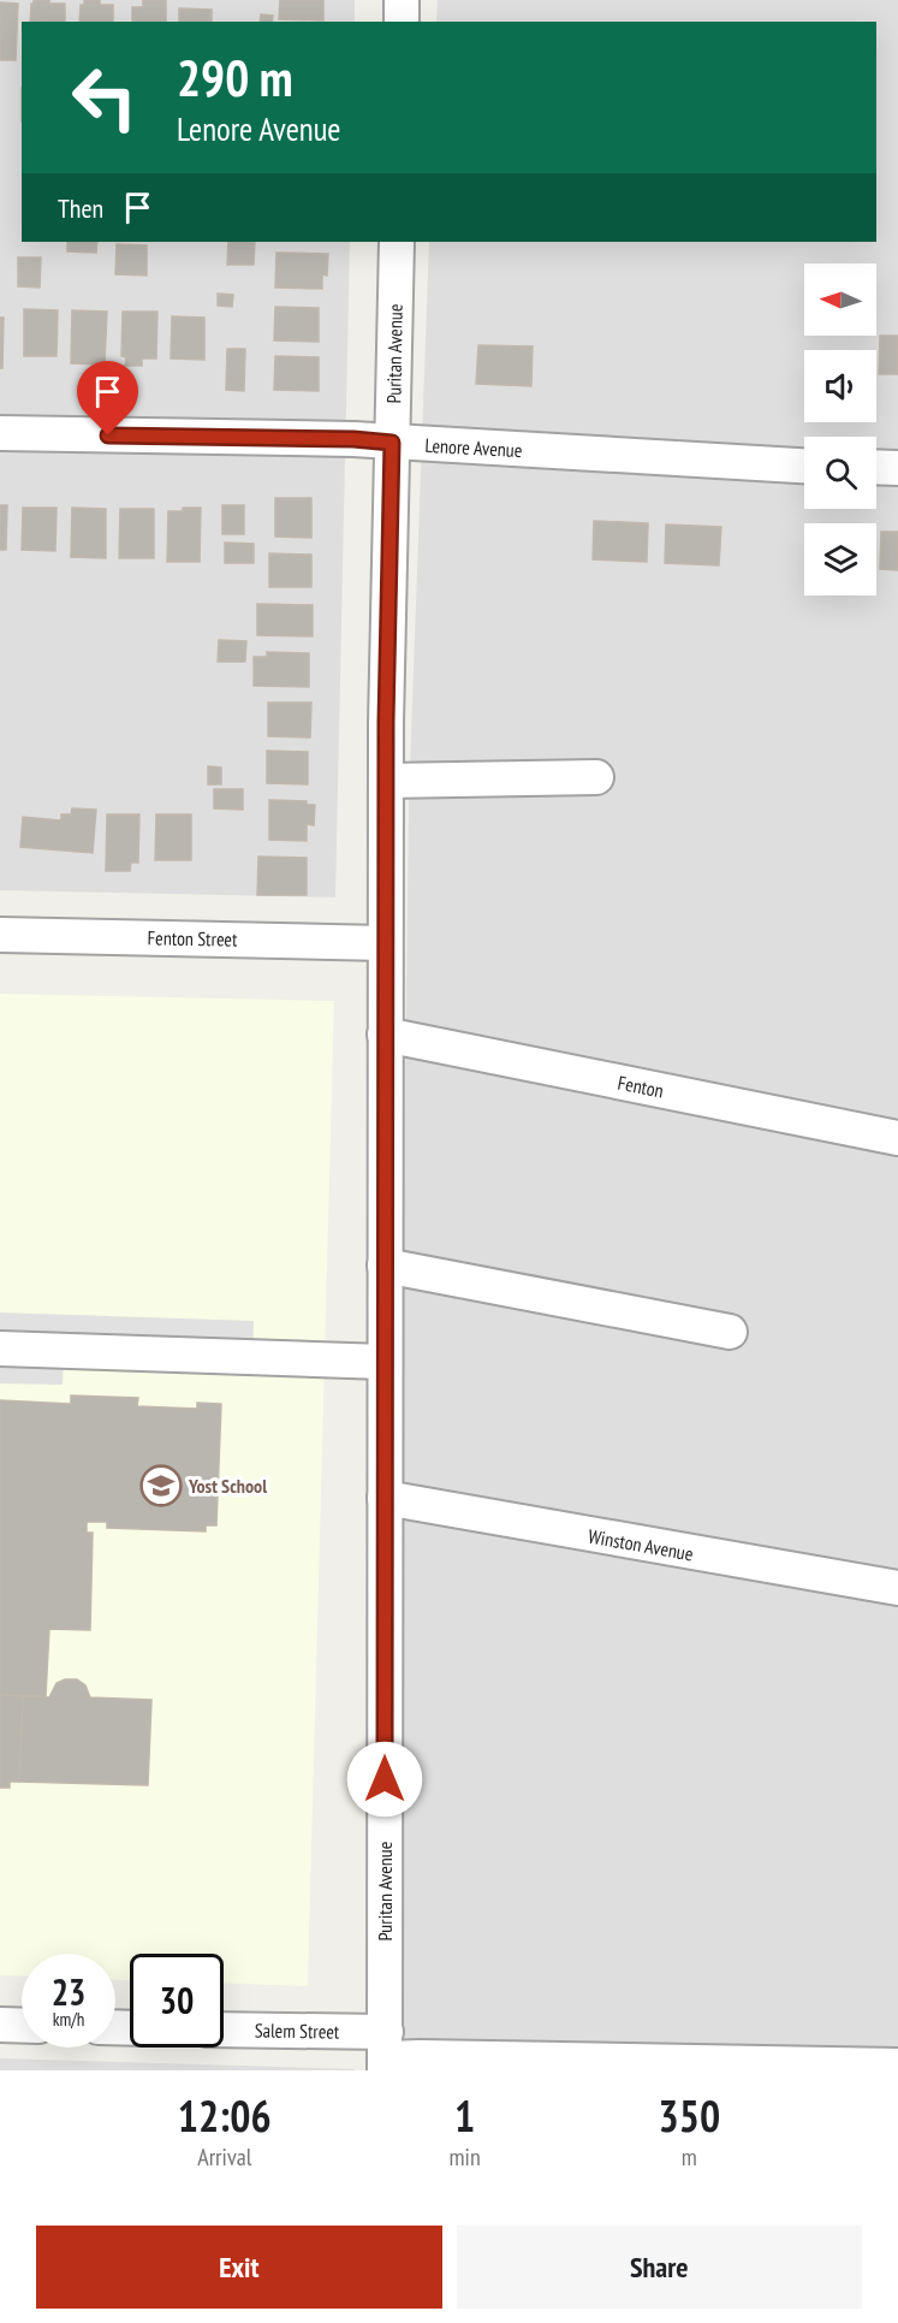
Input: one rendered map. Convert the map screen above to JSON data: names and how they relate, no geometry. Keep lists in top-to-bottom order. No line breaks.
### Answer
{"streets":{"street":["Puritan Avenue","Lenore Avenue","Fenton Street","Fenton","Winston Avenue","Salem Street"]},"crossings":[["Puritan Avenue","Lenore Avenue"],["Puritan Avenue","Fenton Street"],["Puritan Avenue","Fenton"],["Puritan Avenue","Winston Avenue"],["Puritan Avenue","Salem Street"]],"places":{"school or university":["Yost School"]},"north":"left","page":{"turn":["290 m","Lenore Avenue"],"then":"Then","speed":"23 km/h","limit":"30","eta":["12:06","Arrival","1","min","350","m"],"buttons":["Exit","Share"]}}
